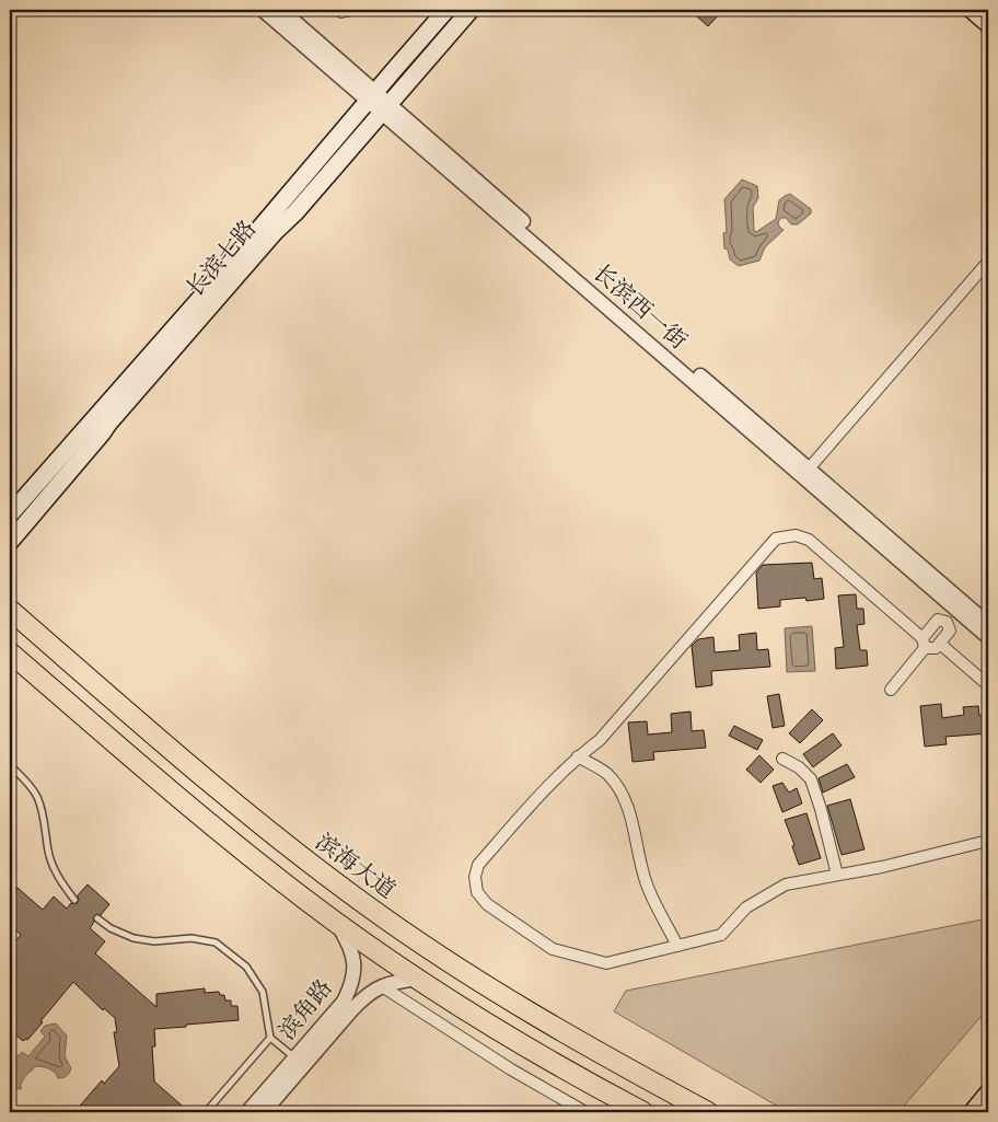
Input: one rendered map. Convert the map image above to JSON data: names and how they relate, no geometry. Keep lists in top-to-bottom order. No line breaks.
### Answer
{"streets":{"highway":["滨海大道"],"main road":["长滨七路"],"street":["长滨西一街","滨角路"]},"crossings":[["长滨七路","长滨西一街"]]}
